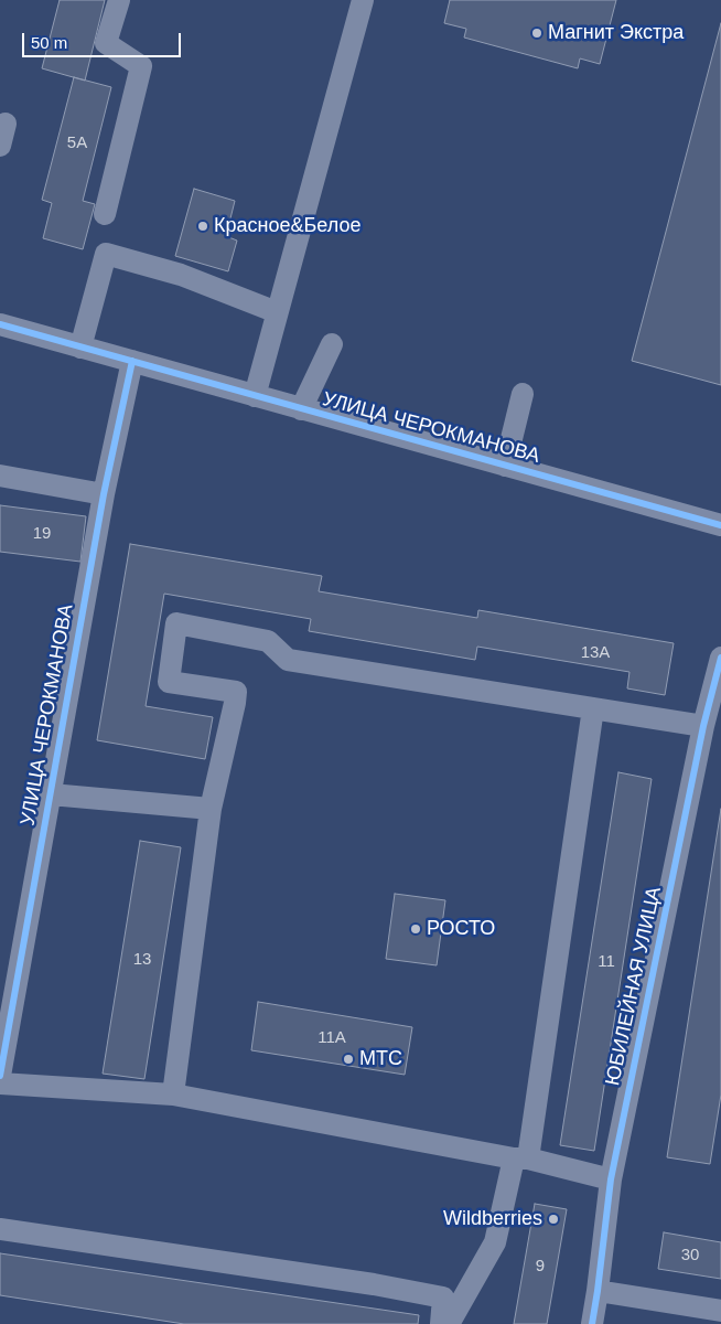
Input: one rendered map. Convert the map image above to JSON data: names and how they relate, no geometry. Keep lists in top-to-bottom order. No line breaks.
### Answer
{"streets":{"street":["УЛИЦА ЧЕРОКМАНОВА","ЮБИЛЕЙНАЯ УЛИЦА"]},"places":["Магнит Экстра","Красное&Белое","РОСТО","МТС","Wildberries"],"house_numbers":["5А","19","13А","13","11","11А","30","9"],"scale_bar":"50 m"}
